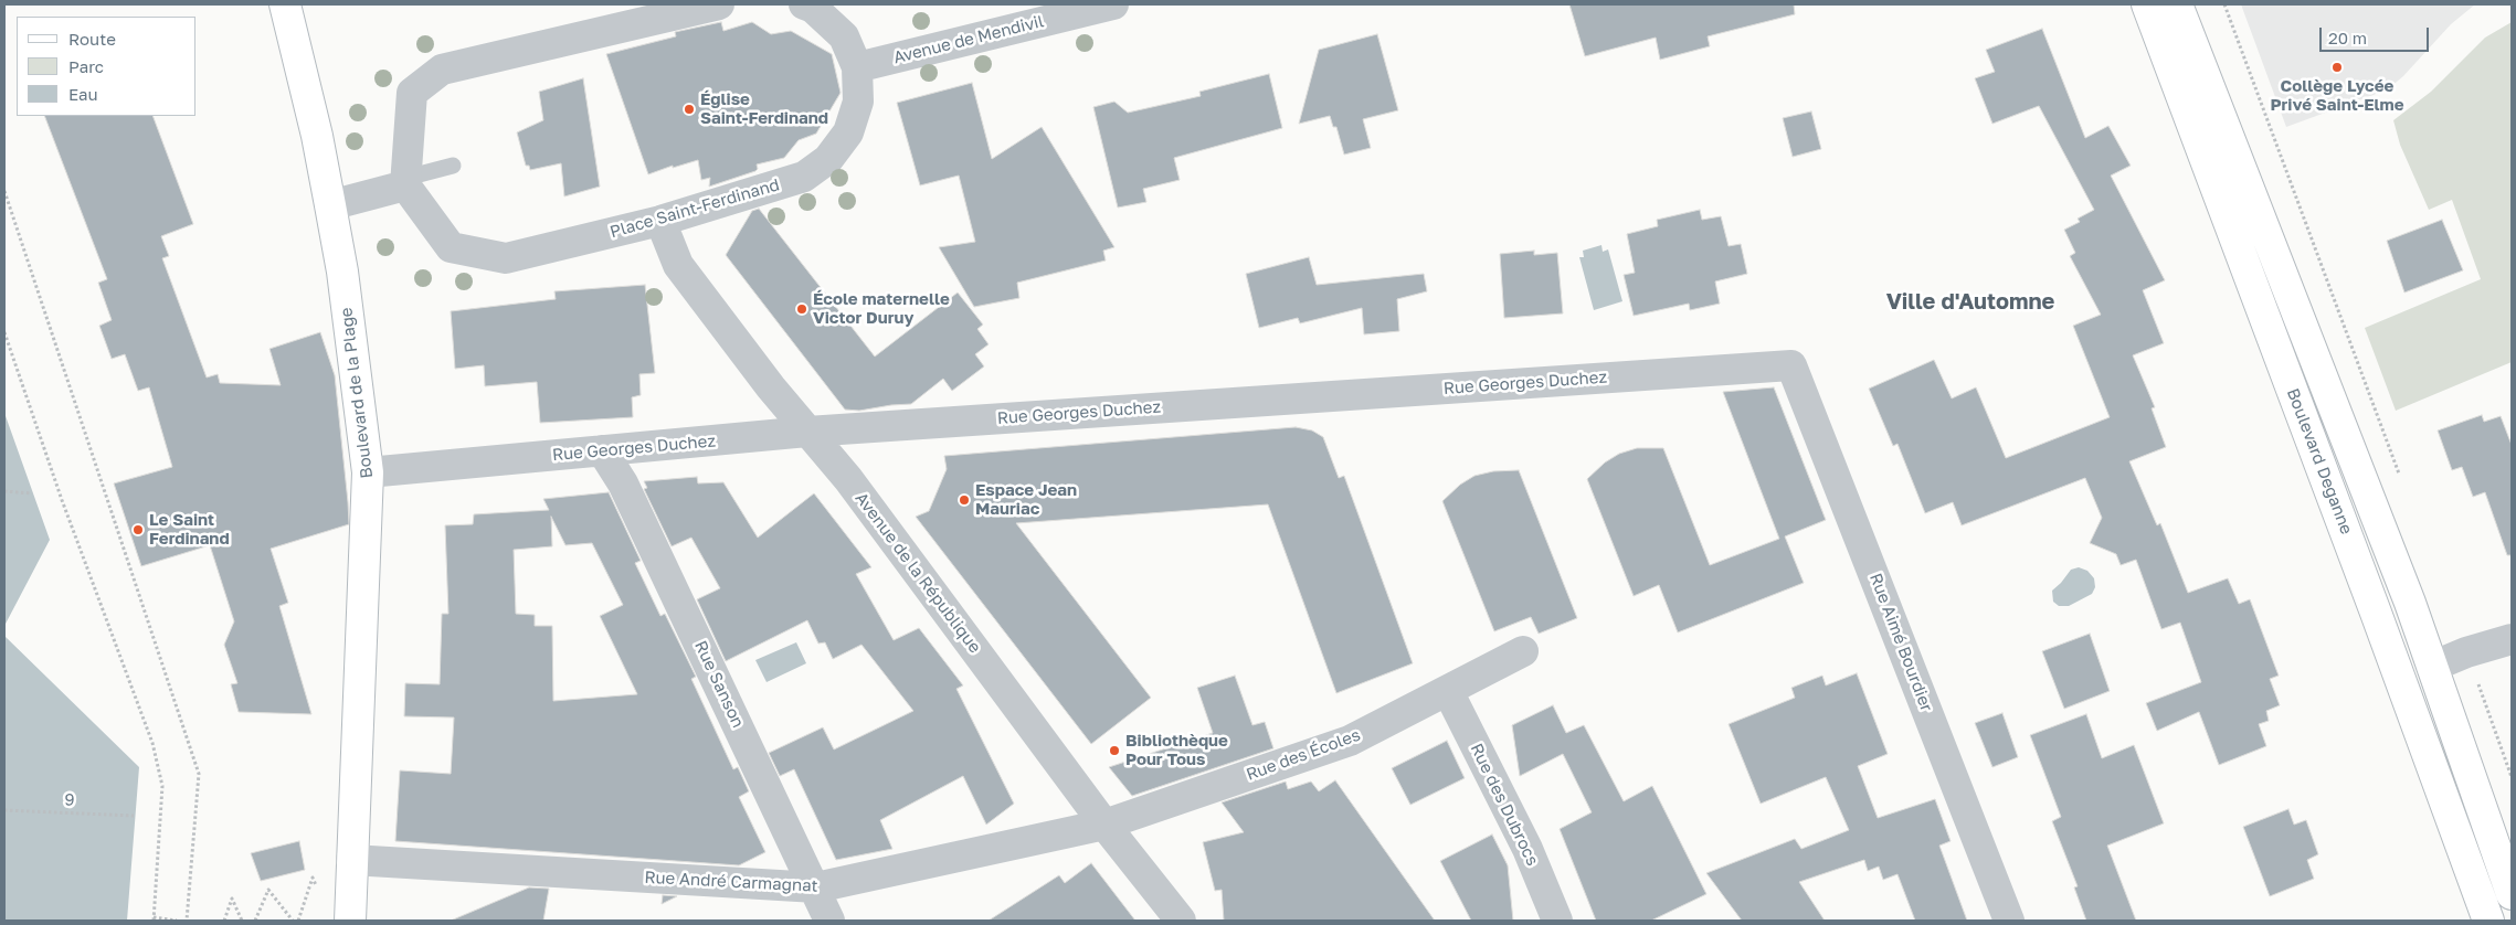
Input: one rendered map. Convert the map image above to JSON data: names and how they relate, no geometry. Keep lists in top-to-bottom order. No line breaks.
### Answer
{"streets":{"street":["Avenue de Mendivil","Place Saint-Ferdinand","Rue Georges Duchez","Boulevard de la Plage","Boulevard Deganne","Avenue de la République","Rue Aimé Bourdier","Rue Sanson","Rue des Écoles","Rue des Dubrocs","Rue André Carmagnat"],"path":["9"]},"crossings":[["Avenue de Mendivil","Place Saint-Ferdinand"],["Place Saint-Ferdinand","Avenue de la République"],["Rue Georges Duchez","Boulevard de la Plage"],["Rue Georges Duchez","Avenue de la République"],["Rue Georges Duchez","Rue Aimé Bourdier"],["Rue Georges Duchez","Rue Sanson"],["Boulevard de la Plage","Rue André Carmagnat"],["Avenue de la République","Rue des Écoles"],["Avenue de la République","Rue André Carmagnat"],["Rue Sanson","Rue André Carmagnat"],["Rue des Écoles","Rue des Dubrocs"],["Rue des Écoles","Rue André Carmagnat"]],"districts":["Ville d'Automne"],"places":["Collège Lycée Privé Saint-Elme","Église Saint-Ferdinand","École maternelle Victor Duruy","Espace Jean Mauriac","Le Saint Ferdinand","Bibliothèque Pour Tous"],"legend":["Route","Parc","Eau"],"scale_bar":"20 m"}
